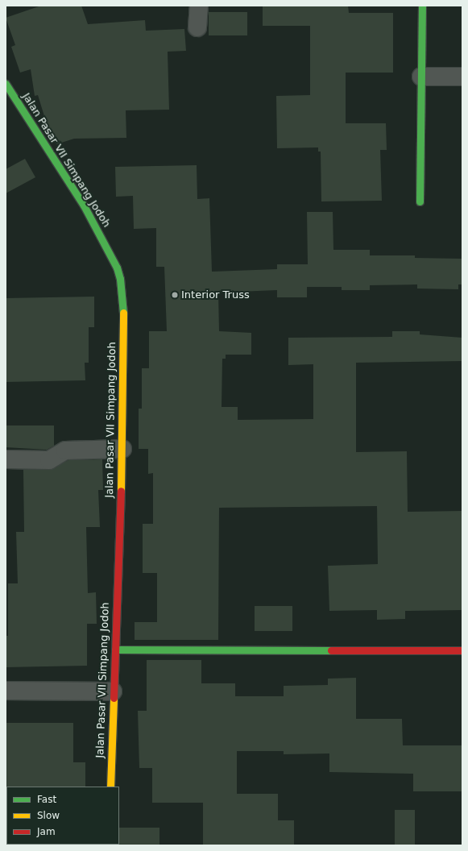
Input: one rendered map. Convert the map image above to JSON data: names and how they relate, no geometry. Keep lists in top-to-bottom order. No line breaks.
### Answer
{"streets":{"main road":["Jalan Pasar VII Simpang Jodoh"]},"places":["Interior Truss"],"legend":["Fast","Slow","Jam"]}
